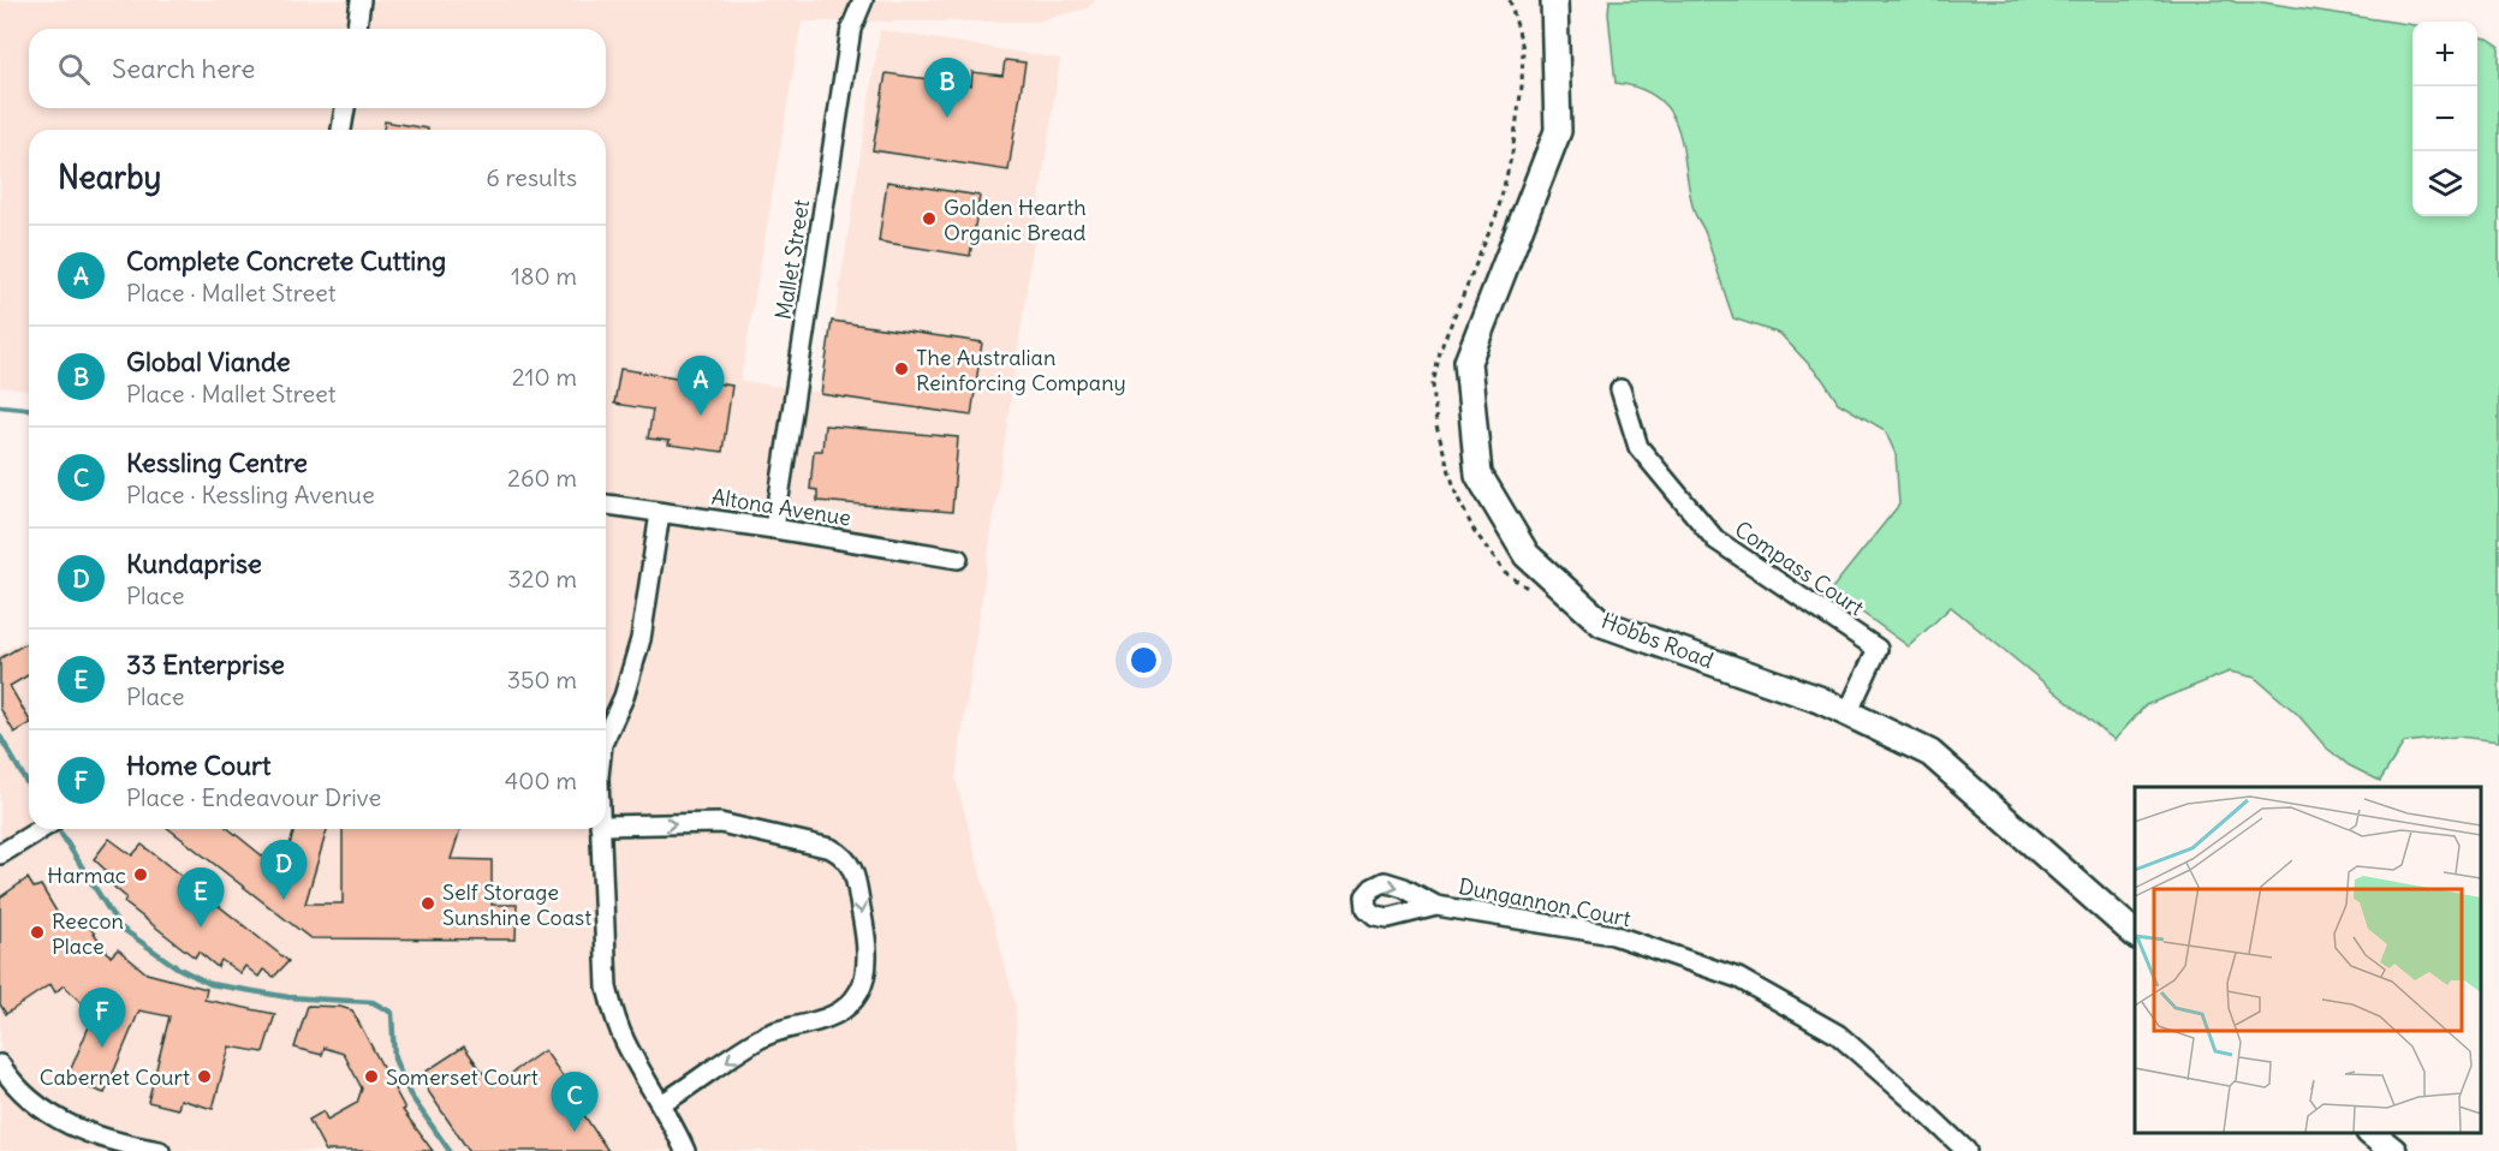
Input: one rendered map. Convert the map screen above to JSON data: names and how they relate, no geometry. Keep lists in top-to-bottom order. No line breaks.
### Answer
{"streets":{"street":["Mallet Street","Altona Avenue","Compass Court","Hobbs Road","Dungannon Court"]},"crossings":[["Mallet Street","Altona Avenue"],["Compass Court","Hobbs Road"]],"places":["Golden Hearth Organic Bread","The Australian Reinforcing Company","Harmac","Self Storage Sunshine Coast","Reecon Place","Cabernet Court","Somerset Court"],"page":{"map_buttons":["+","−"],"search":"Search here","pins":["B","A","D","E","F","C"],"heading":["Nearby","6 results"],"list":[{"mark":"A","name":"Complete Concrete Cutting","note":"Place · Mallet Street","value":"180 m"},{"mark":"B","name":"Global Viande","note":"Place · Mallet Street","value":"210 m"},{"mark":"C","name":"Kessling Centre","note":"Place · Kessling Avenue","value":"260 m"},{"mark":"D","name":"Kundaprise","note":"Place","value":"320 m"},{"mark":"E","name":"33 Enterprise","note":"Place","value":"350 m"},{"mark":"F","name":"Home Court","note":"Place · Endeavour Drive","value":"400 m"}]}}
